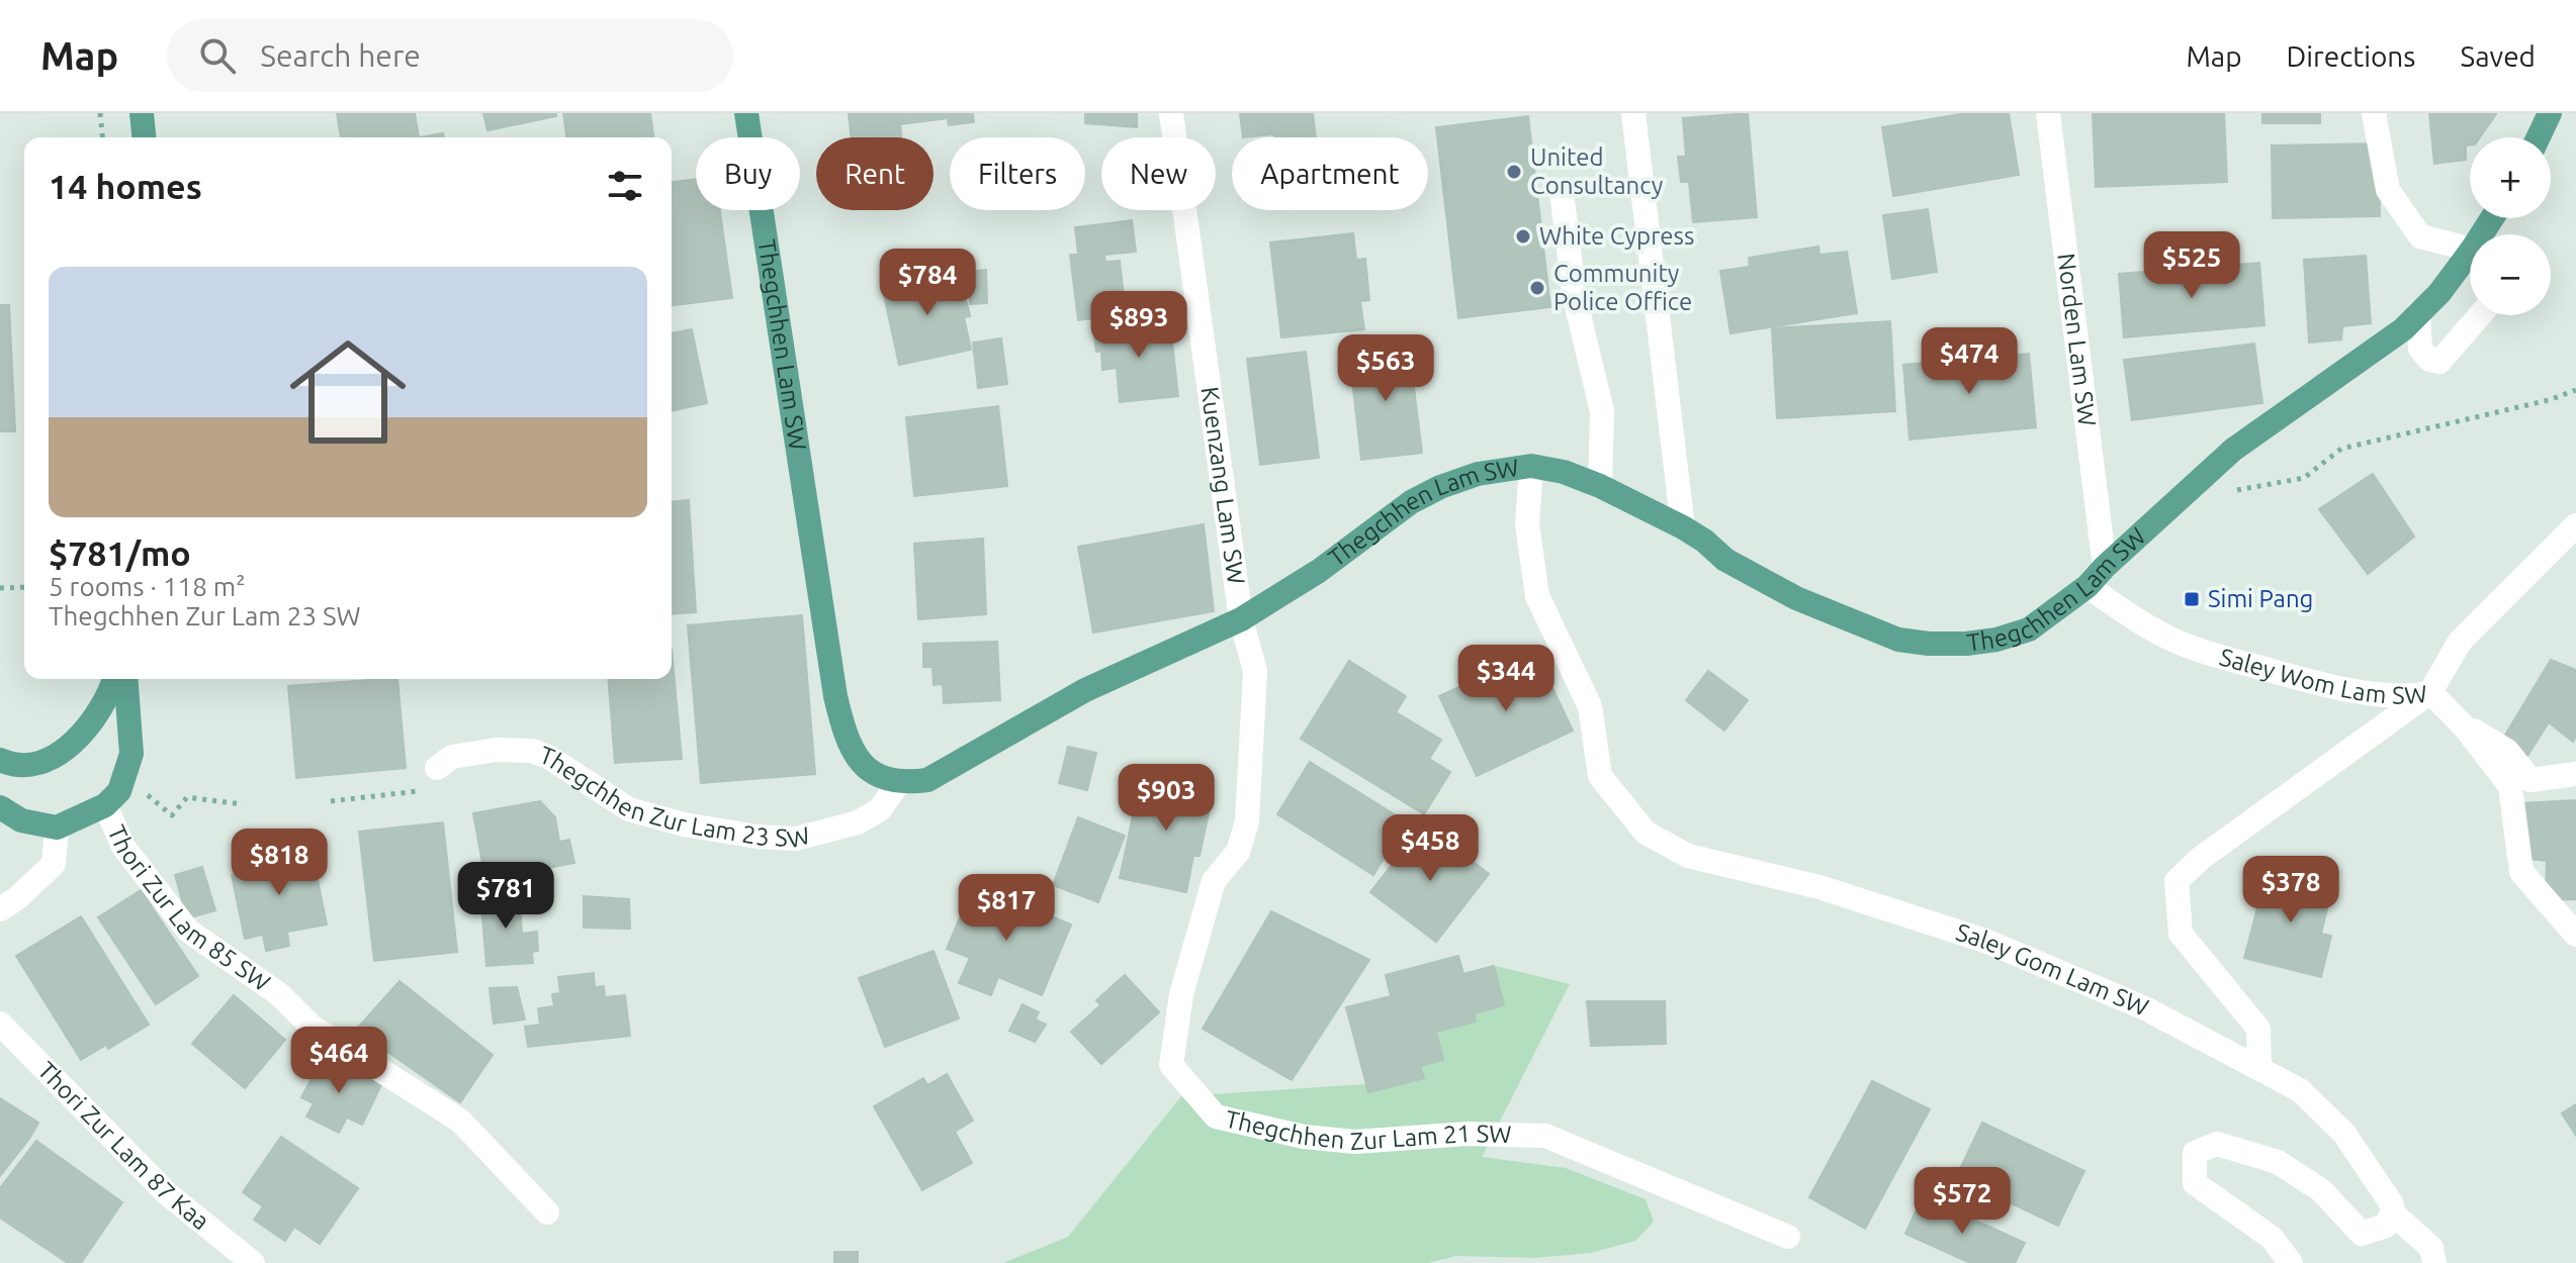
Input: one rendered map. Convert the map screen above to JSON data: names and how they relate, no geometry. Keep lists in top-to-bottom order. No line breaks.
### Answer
{"streets":{"main road":["Thegchhen Lam SW"],"street":["Norden Lam SW","Kuenzang Lam SW","Saley Wom Lam SW","Thegchhen Zur Lam 23 SW","Thori Zur Lam 85 SW","Saley Gom Lam SW","Thegchhen Zur Lam 21 SW","Thori Zur Lam 87 Kaa"]},"crossings":[["Norden Lam SW","Thegchhen Lam SW"],["Thegchhen Lam SW","Kuenzang Lam SW"],["Thegchhen Lam SW","Saley Wom Lam SW"],["Thegchhen Lam SW","Thegchhen Zur Lam 23 SW"],["Thegchhen Lam SW","Saley Gom Lam SW"],["Thegchhen Lam SW","Thegchhen Zur Lam 21 SW"],["Kuenzang Lam SW","Thegchhen Zur Lam 21 SW"]],"places":{"other":["United Consultancy","White Cypress","Community Police Office"],"transit":["Simi Pang"]},"page":{"header":"Map","search":"Search here","nav":["Map","Directions","Saved"],"map_buttons":["+","−"],"chip":["Buy","Rent","Filters","New","Apartment"],"heading":"14 homes","price":["$525","$784","$893","$474","$563","$344","$903","$458","$818","$378","$781","$817","$464","$572"],"list":[{"name":"$781/mo","note":"5 rooms · 118 m² · Thegchhen Zur Lam 23 SW"}]}}
